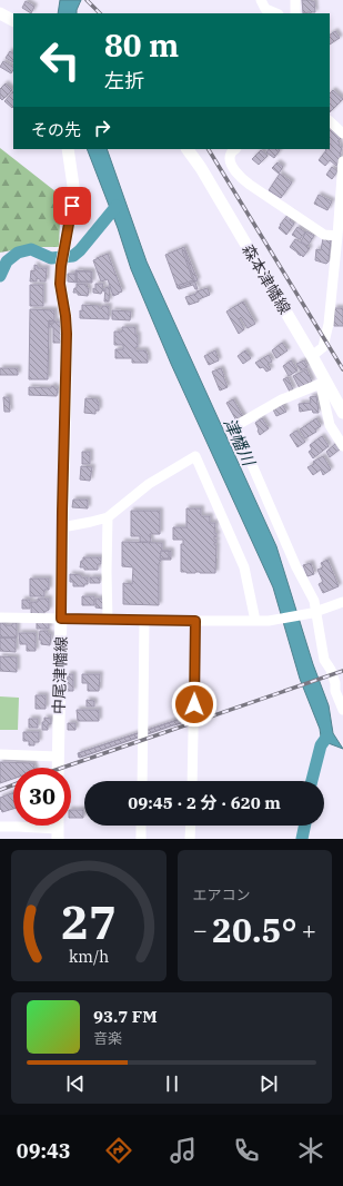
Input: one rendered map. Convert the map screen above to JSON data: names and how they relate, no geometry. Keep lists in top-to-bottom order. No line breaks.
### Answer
{"streets":{"main road":["森本津幡線","中尾津幡線"]},"water":["津幡川"],"page":{"turn":["80 m","左折"],"then":"その先","limit":"30","trip":"09:45 · 2 分 · 620 m","tile":"エアコン","heat":["−","20.5°","+"],"song":["93.7 FM","音楽"],"tabs":"09:43","gauge":["27","km/h"]}}
